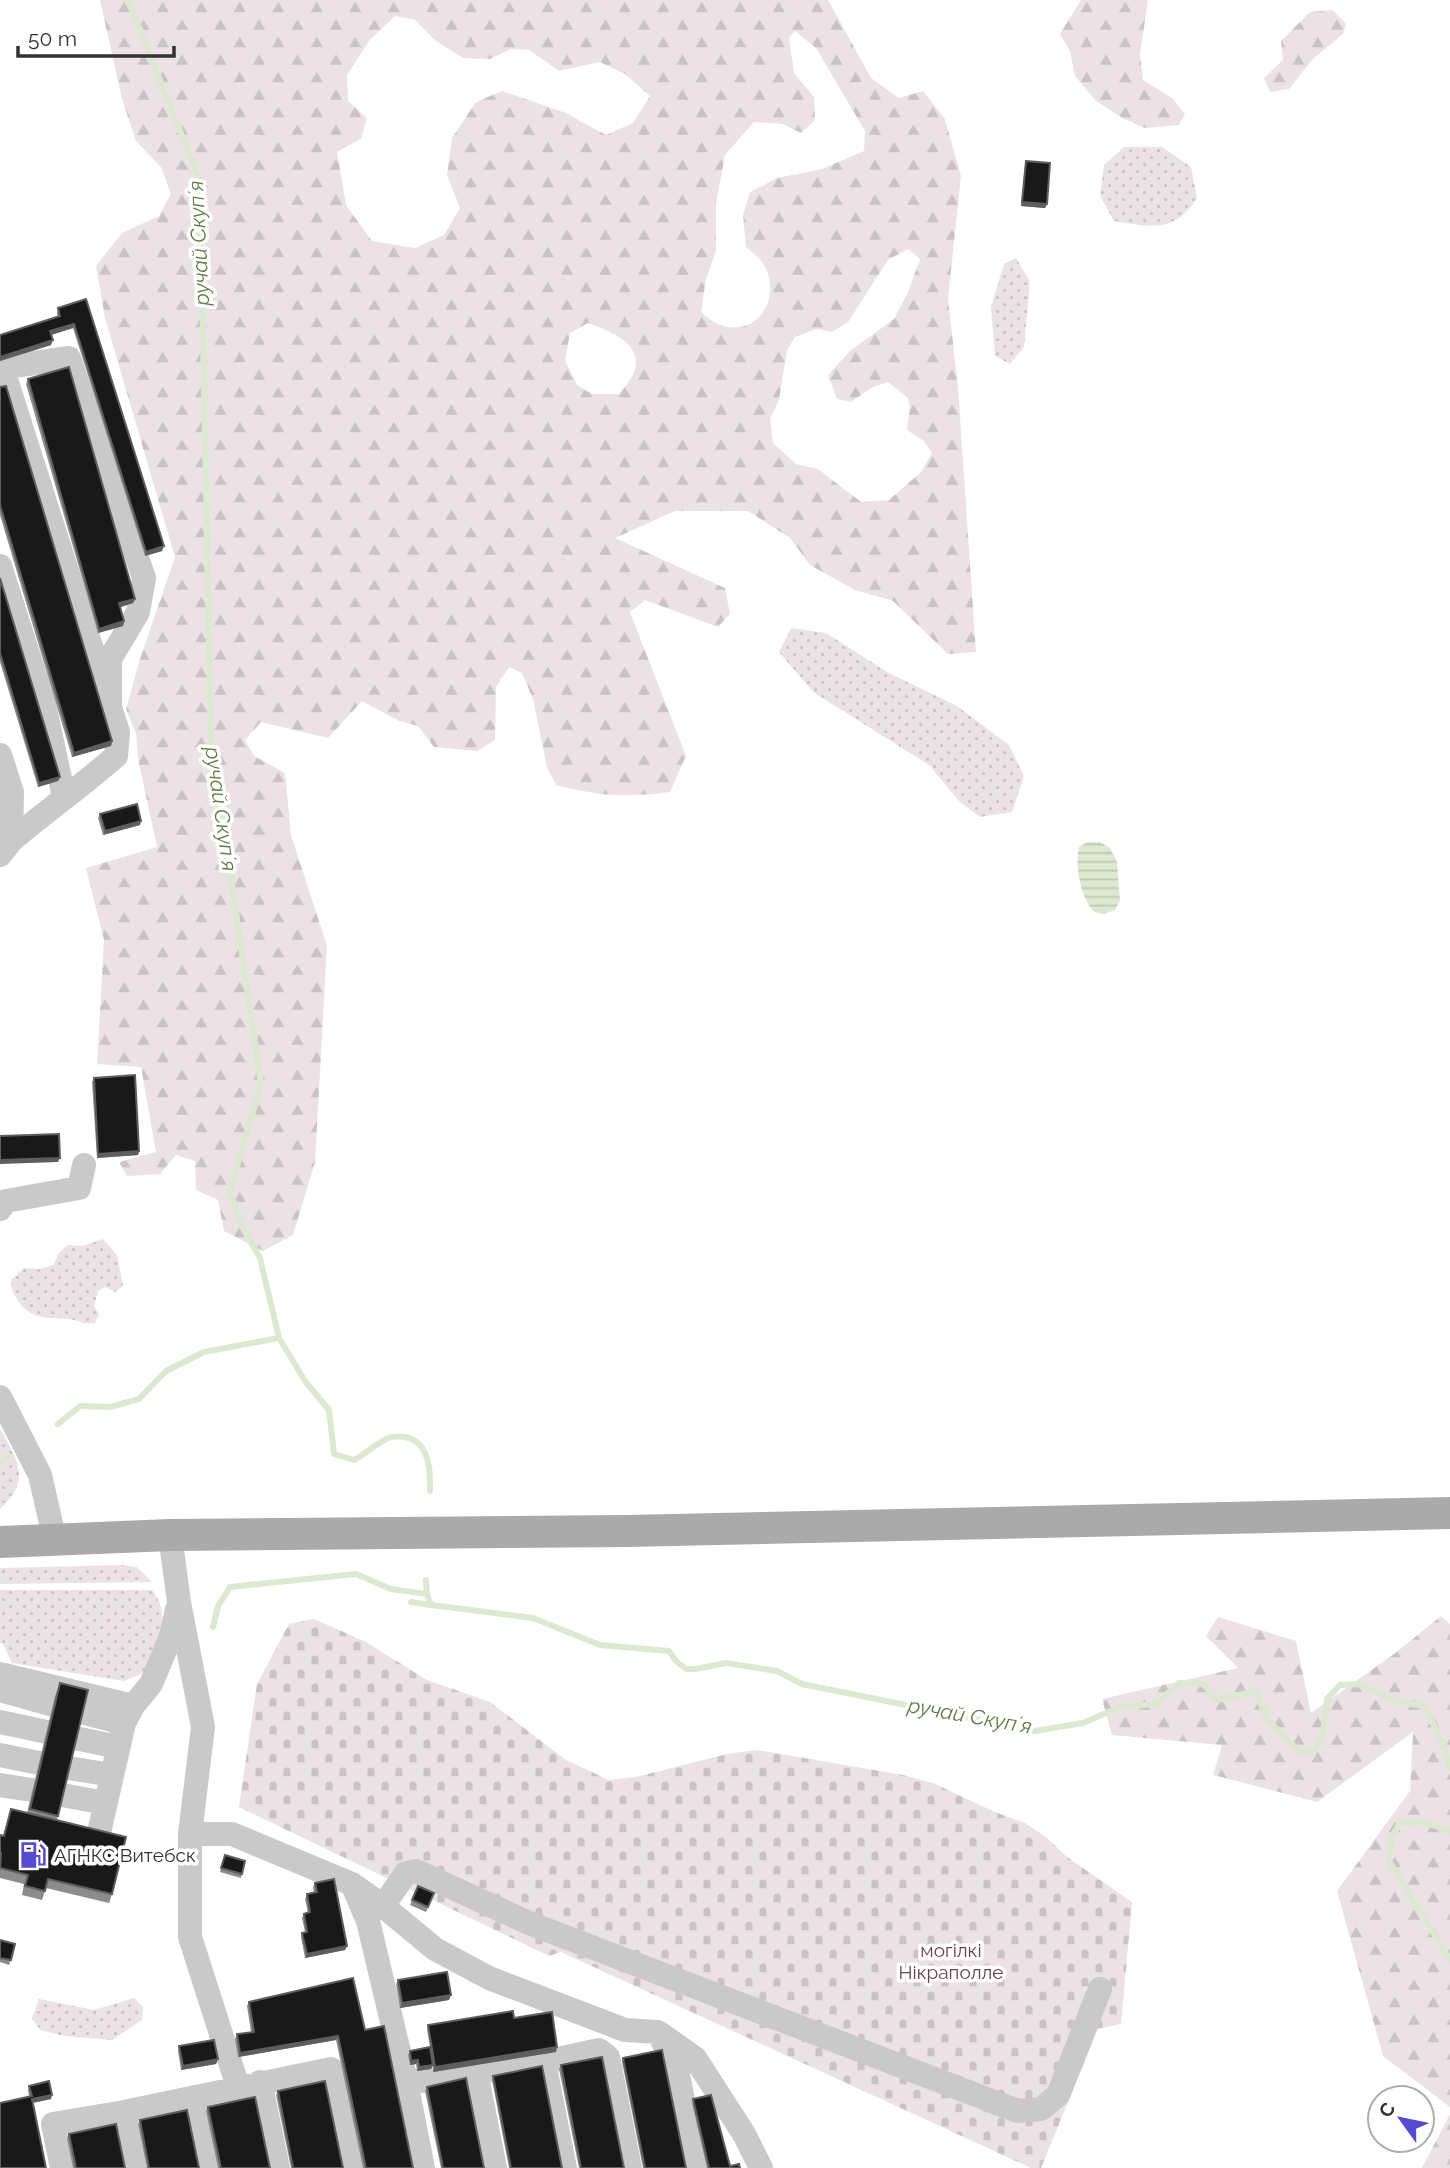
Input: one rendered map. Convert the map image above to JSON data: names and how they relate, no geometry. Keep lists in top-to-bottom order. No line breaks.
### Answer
{"water":["ручай Скупʼя"],"parks":["могілкі Нікраполле"],"places":{"fuel station":["АГНКС Витебск"]},"scale_bar":"50 m","north":"top left"}
